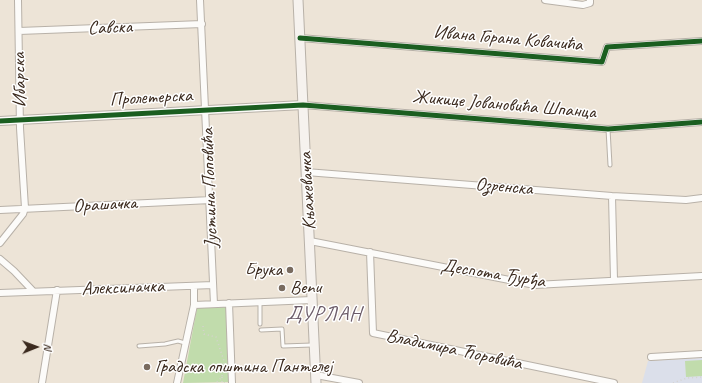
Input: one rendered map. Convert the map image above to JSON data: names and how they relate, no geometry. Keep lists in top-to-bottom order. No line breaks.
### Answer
{"streets":{"main road":["Књажевачка"],"street":["Савска","Ивана Горана Ковачића","Ибарска","Пролетерска","Жикице Јовановића Шпанца","Озренска","Јустина Поповића","Орашачка","Деспота Ђурђа","Алексиначка","Владимира Ћоровића"]},"crossings":[["Савска","Ибарска"],["Савска","Јустина Поповића"],["Ивана Горана Ковачића","Књажевачка"],["Ибарска","Пролетерска"],["Ибарска","Орашачка"],["Пролетерска","Жикице Јовановића Шпанца"],["Пролетерска","Јустина Поповића"],["Пролетерска","Књажевачка"],["Жикице Јовановића Шпанца","Књажевачка"],["Озренска","Књажевачка"],["Јустина Поповића","Орашачка"],["Јустина Поповића","Алексиначка"],["Књажевачка","Деспота Ђурђа"],["Деспота Ђурђа","Владимира Ћоровића"]],"districts":["ДУРЛАН"],"places":["Брука","Benu","Градска општина Пантелеј"],"north":"right"}
